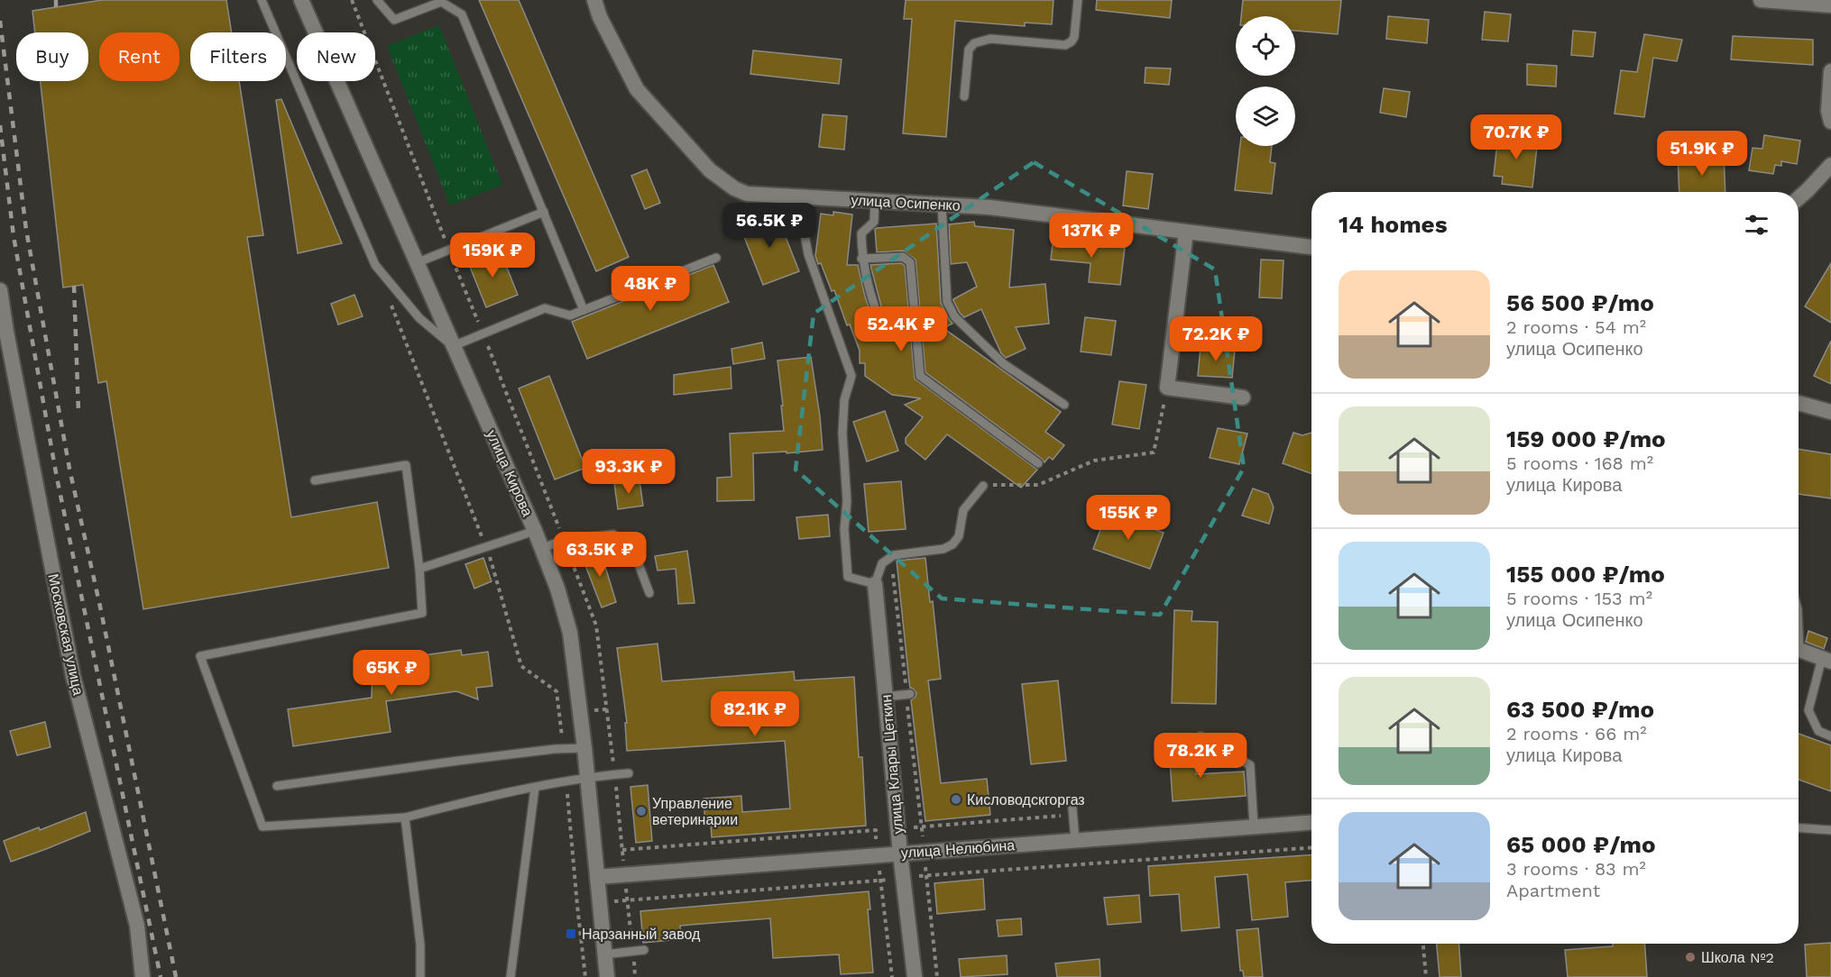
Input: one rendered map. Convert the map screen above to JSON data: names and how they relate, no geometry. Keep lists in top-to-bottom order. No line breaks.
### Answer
{"streets":{"street":["улица Осипенко","улица Кирова","Московская улица","улица Клары Цеткин","улица Нелюбина"]},"crossings":[["улица Кирова","улица Нелюбина"],["улица Клары Цеткин","улица Нелюбина"]],"places":{"other":["Кисловодскгоргаз","Управление ветеринарии","Школа №2"],"transit":["Нарзанный завод"]},"page":{"chip":["Buy","Rent","Filters","New"],"price":["70.7K ₽","51.9K ₽","56.5K ₽","137K ₽","159K ₽","48K ₽","52.4K ₽","72.2K ₽","93.3K ₽","155K ₽","63.5K ₽","65K ₽","82.1K ₽","78.2K ₽"],"heading":"14 homes","list":[{"name":"56 500 ₽/mo","note":"2 rooms · 54 m² · улица Осипенко"},{"name":"159 000 ₽/mo","note":"5 rooms · 168 m² · улица Кирова"},{"name":"155 000 ₽/mo","note":"5 rooms · 153 m² · улица Осипенко"},{"name":"63 500 ₽/mo","note":"2 rooms · 66 m² · улица Кирова"},{"name":"65 000 ₽/mo","note":"3 rooms · 83 m² · Apartment"}]}}
